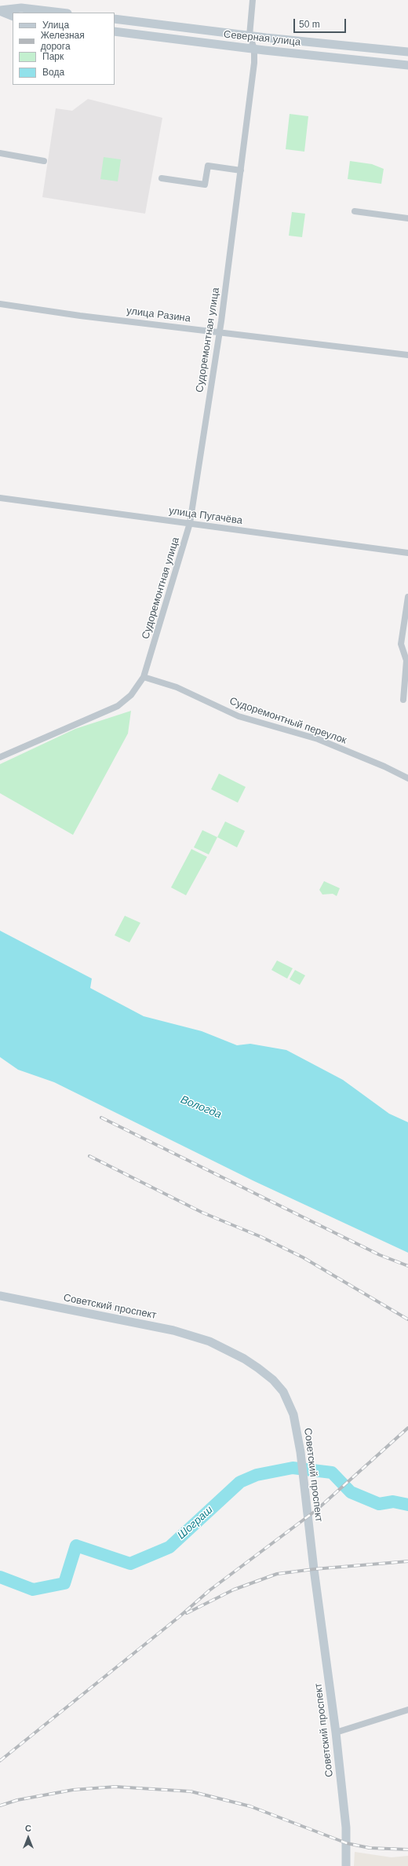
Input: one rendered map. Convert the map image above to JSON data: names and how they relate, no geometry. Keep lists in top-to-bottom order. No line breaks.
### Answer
{"streets":{"street":["Северная улица","улица Разина","Судоремонтная улица","улица Пугачёва","Судоремонтный переулок","Советский проспект"]},"crossings":[["Северная улица","Судоремонтная улица"],["улица Разина","Судоремонтная улица"],["Судоремонтная улица","улица Пугачёва"],["Судоремонтная улица","Судоремонтный переулок"]],"water":["Вологда","Шограш"],"legend":["Улица","Железная дорога","Парк","Вода"],"scale_bar":"50 m","north":"top"}
